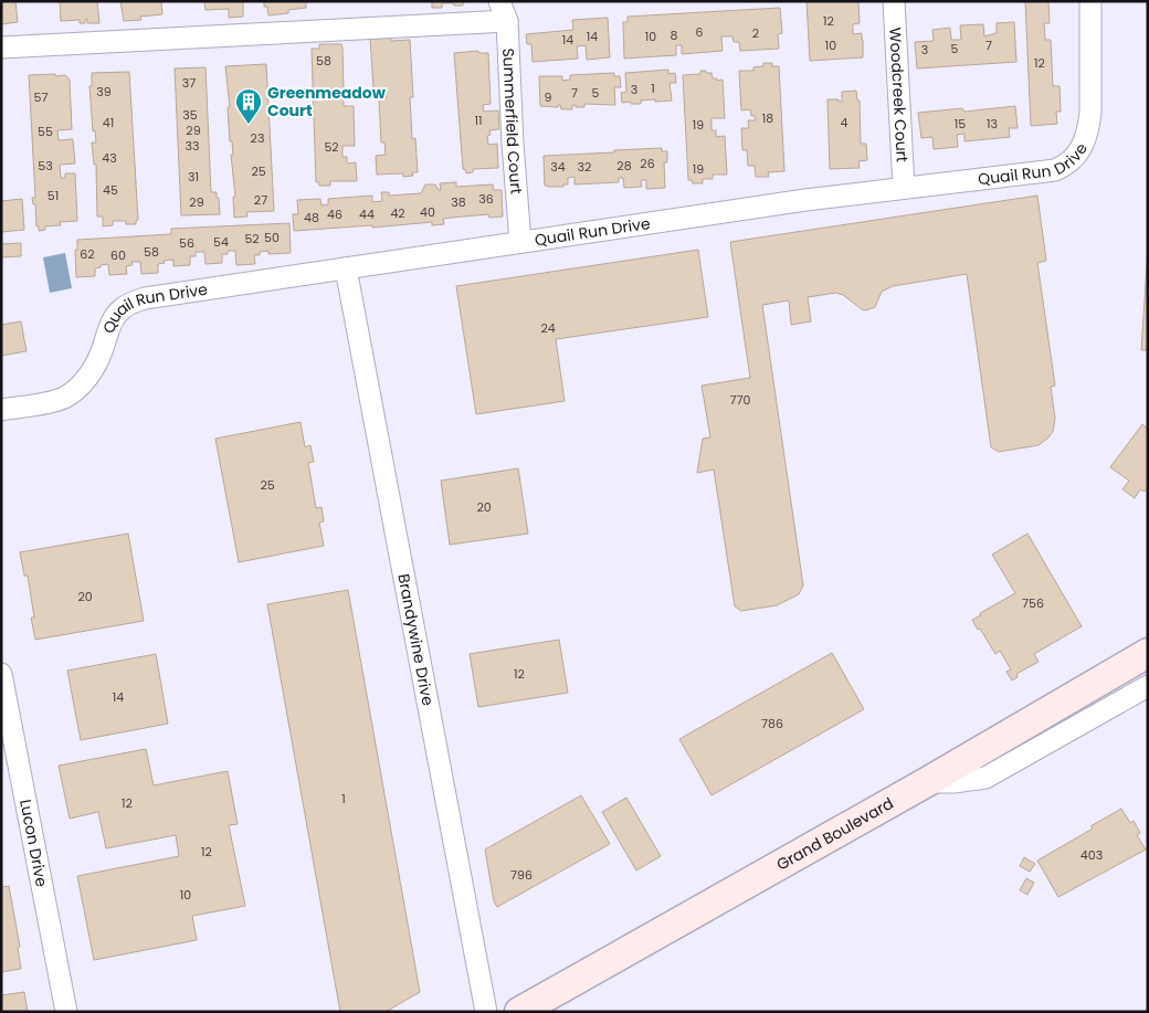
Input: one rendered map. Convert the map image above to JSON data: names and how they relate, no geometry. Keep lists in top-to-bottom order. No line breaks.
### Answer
{"streets":{"street":["Woodcreek Court","Summerfield Court","Quail Run Drive","Brandywine Drive","Grand Boulevard","Lucon Drive"]},"crossings":[["Woodcreek Court","Quail Run Drive"],["Summerfield Court","Quail Run Drive"],["Quail Run Drive","Brandywine Drive"]],"places":{"building":["Greenmeadow Court"]},"house_numbers":["12","6","2","8","14","10","14","10","7","5","3","58","12","37","1","3","39","7","5","57","9","35","18","11","41","4","15","13","19","29","55","23","33","52","43","26","53","28","34","32","19","25","31","45","51","36","27","29","38","40","42","46","44","48","50","52","54","56","58","62","60","24","770","25","20","20","756","12","14","786","1","12","12","403","796","10"]}
